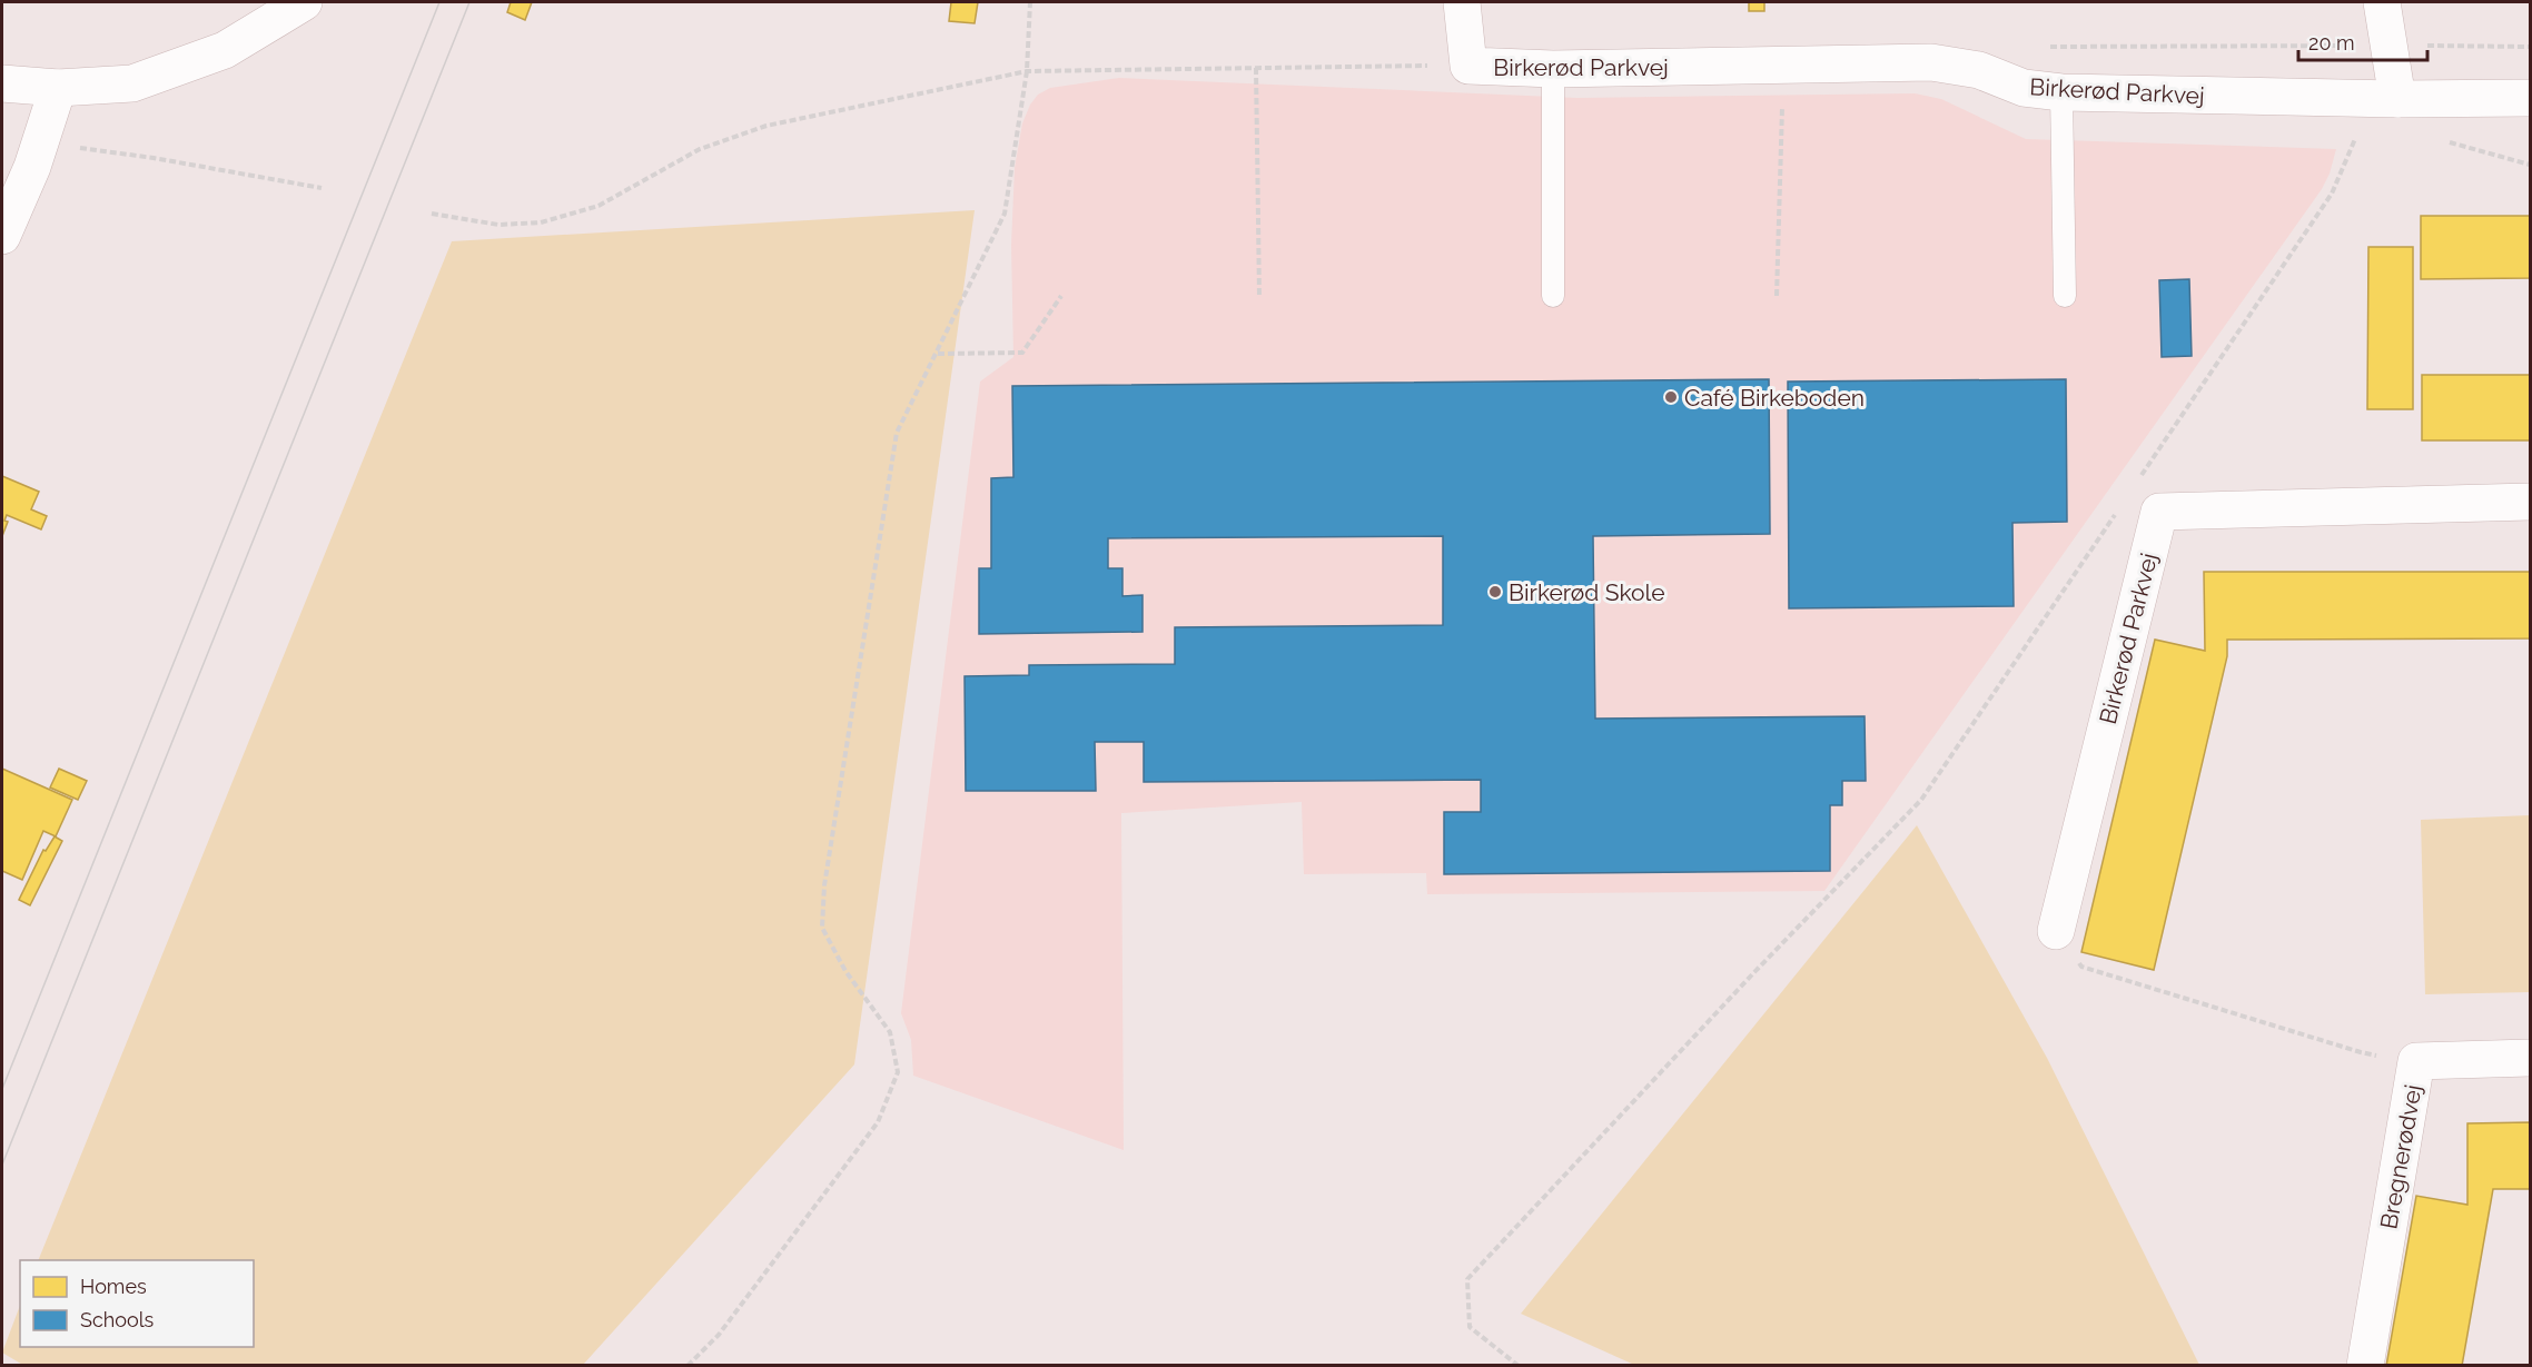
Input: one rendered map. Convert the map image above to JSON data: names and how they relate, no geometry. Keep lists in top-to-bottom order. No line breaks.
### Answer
{"streets":{"street":["Birkerød Parkvej","Bregnerødvej"]},"places":["Café Birkeboden","Birkerød Skole"],"legend":["Homes","Schools"],"scale_bar":"20 m"}
